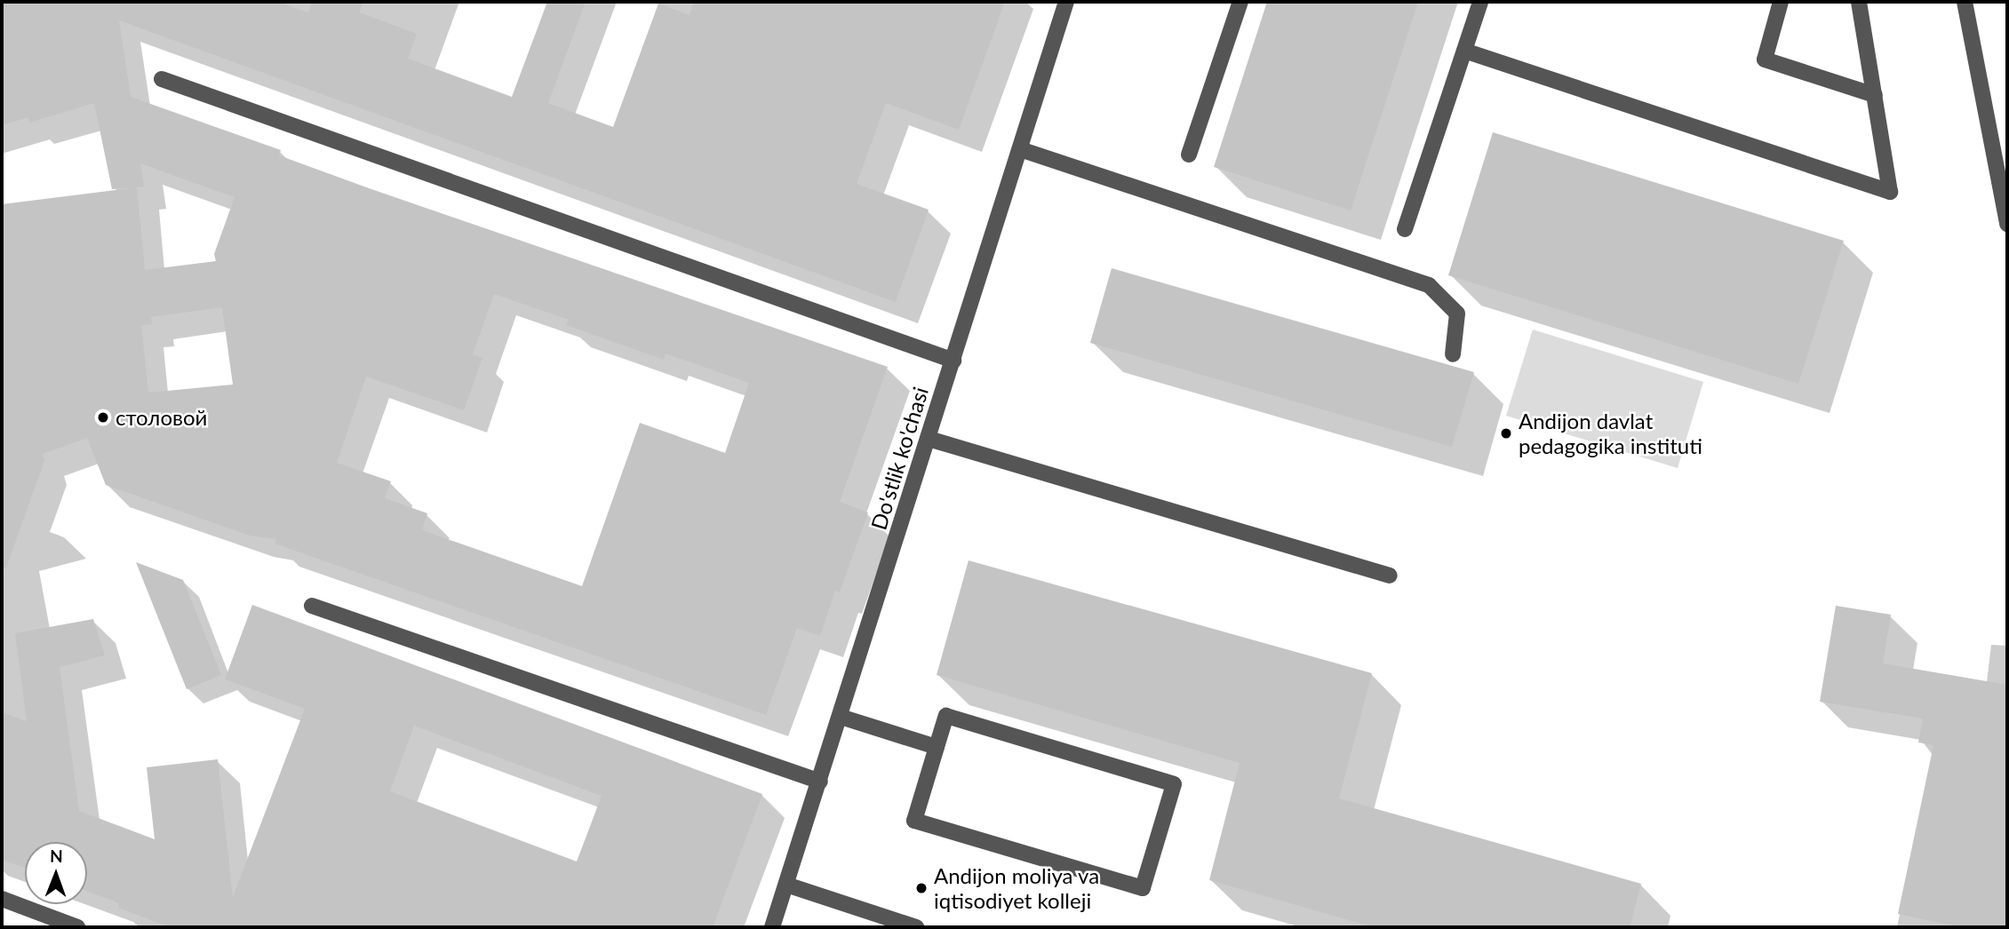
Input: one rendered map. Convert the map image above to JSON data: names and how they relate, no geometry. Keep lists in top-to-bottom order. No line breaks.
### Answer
{"streets":{"street":["Do'stlik ko'chasi"]},"places":["столовой","Andijon davlat pedagogika instituti","Andijon moliya va iqtisodiyet kolleji"],"north":"top"}
